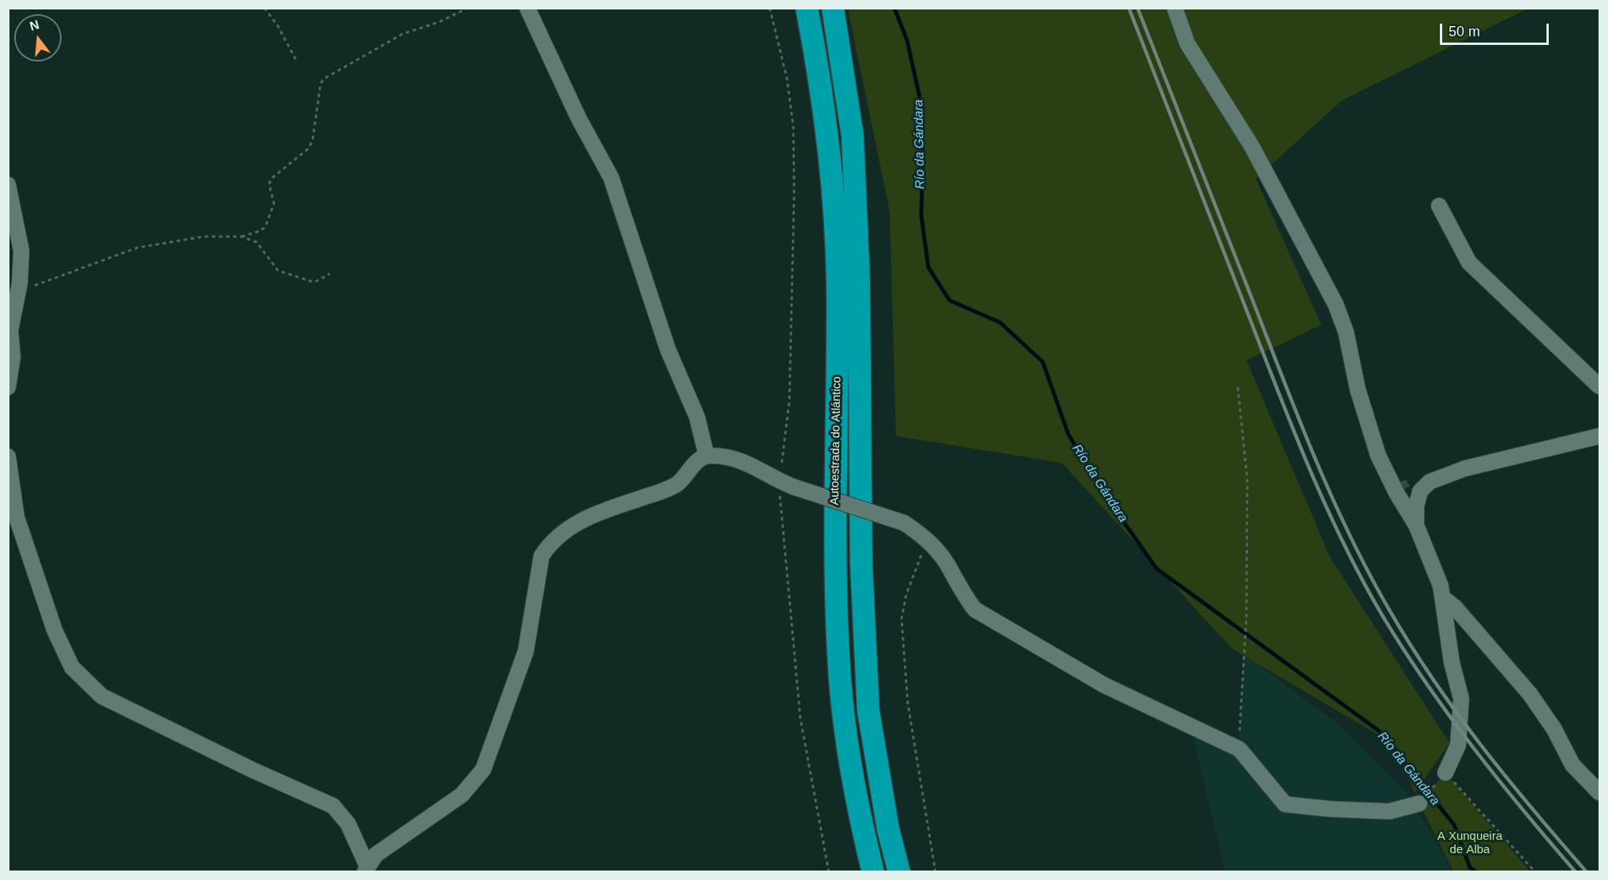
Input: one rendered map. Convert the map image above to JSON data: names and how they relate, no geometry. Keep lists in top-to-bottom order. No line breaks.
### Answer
{"streets":{"highway":["Autoestrada do Atlántico"]},"water":["Río da Gándara"],"parks":["A Xunqueira de Alba"],"scale_bar":"50 m","north":"top"}
